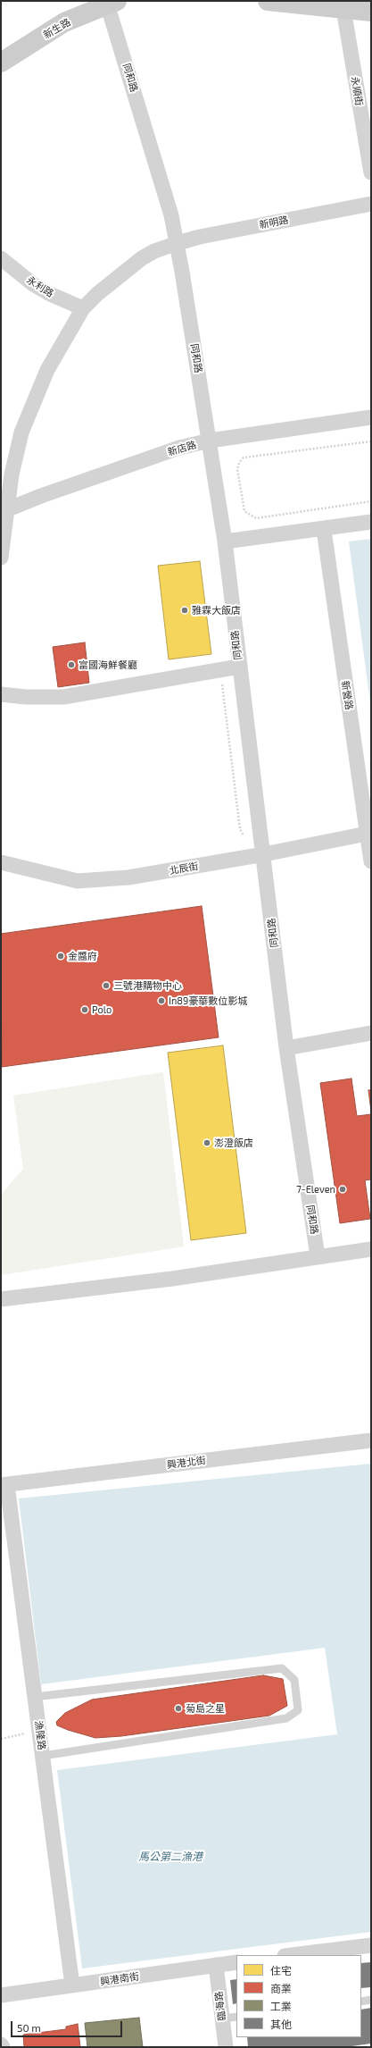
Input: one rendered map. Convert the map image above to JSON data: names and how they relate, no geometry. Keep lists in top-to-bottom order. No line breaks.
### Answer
{"streets":{"main road":["新生路"],"street":["同和路","永順街","新明路","永利路","新店路","新營路","北辰街","興港北街","漁隆路","興港南街","臨海路"]},"crossings":[["新生路","同和路"],["同和路","新明路"],["同和路","新店路"],["同和路","北辰街"],["新明路","永利路"],["新明路","新店路"],["新營路","北辰街"],["興港北街","漁隆路"],["漁隆路","興港南街"],["興港南街","臨海路"]],"water":["馬公第二漁港"],"places":["雅霖大飯店","富國海鮮餐廳","金醬府","三號港購物中心","In89豪華數位影城","Polo","澎澄飯店","7-Eleven","菊島之星"],"legend":["住宅","商業","工業","其他"],"scale_bar":"50 m"}
